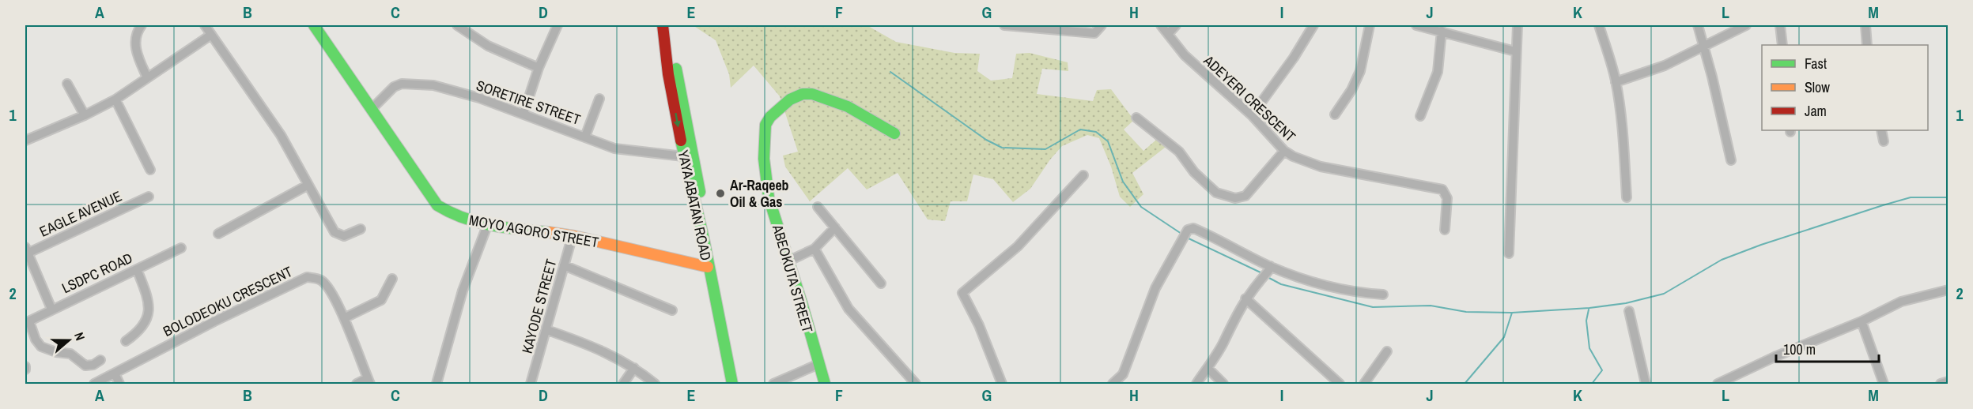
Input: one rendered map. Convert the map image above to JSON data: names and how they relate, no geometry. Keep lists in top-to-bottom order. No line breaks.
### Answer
{"streets":{"street":["ADEYERI CRESCENT","SORETIRE STREET","YAYA ABATAN ROAD","EAGLE AVENUE","MOYO AGORO STREET","LSDPC ROAD","ABEOKUTA STREET","BOLODEOKU CRESCENT","KAYODE STREET"]},"crossings":[["SORETIRE STREET","YAYA ABATAN ROAD"],["SORETIRE STREET","MOYO AGORO STREET"],["YAYA ABATAN ROAD","MOYO AGORO STREET"],["MOYO AGORO STREET","KAYODE STREET"]],"places":["Ar-Raqeeb Oil & Gas"],"legend":["Fast","Slow","Jam"],"scale_bar":"100 m","north":"right","grid":{"columns":["A","B","C","D","E","F","G","H","I","J","K","L","M"],"rows":["1","2"]}}
